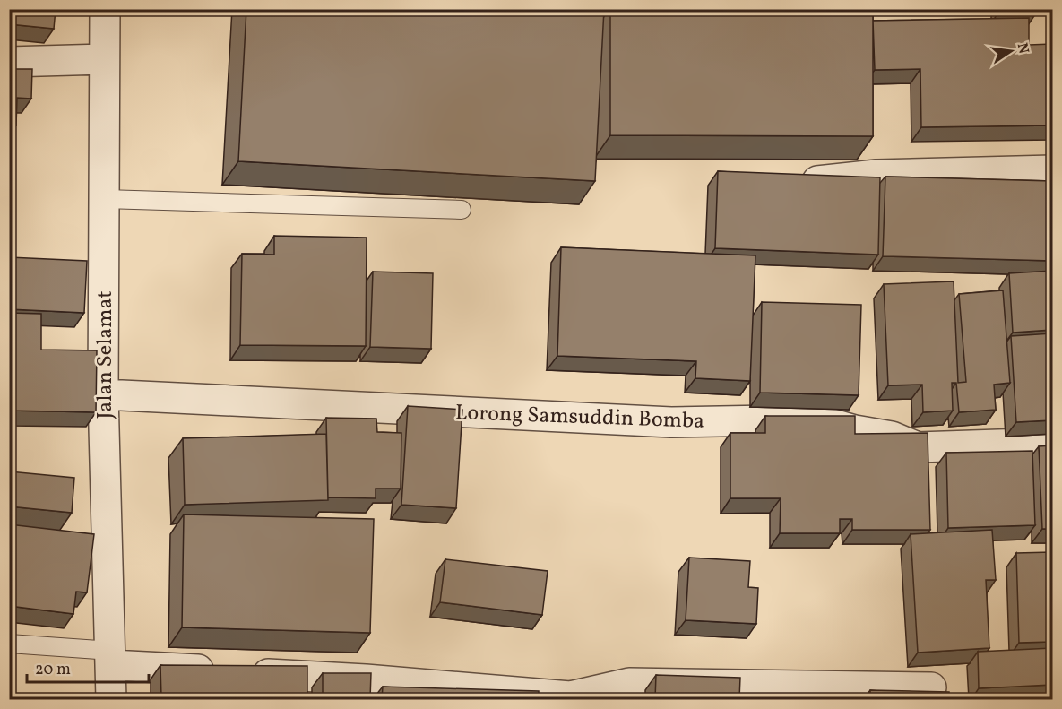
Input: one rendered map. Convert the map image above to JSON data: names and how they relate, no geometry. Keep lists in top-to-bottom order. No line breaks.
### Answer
{"streets":{"street":["Jalan Selamat","Lorong Samsuddin Bomba"]},"crossings":[["Jalan Selamat","Lorong Samsuddin Bomba"]],"scale_bar":"20 m","north":"right"}
